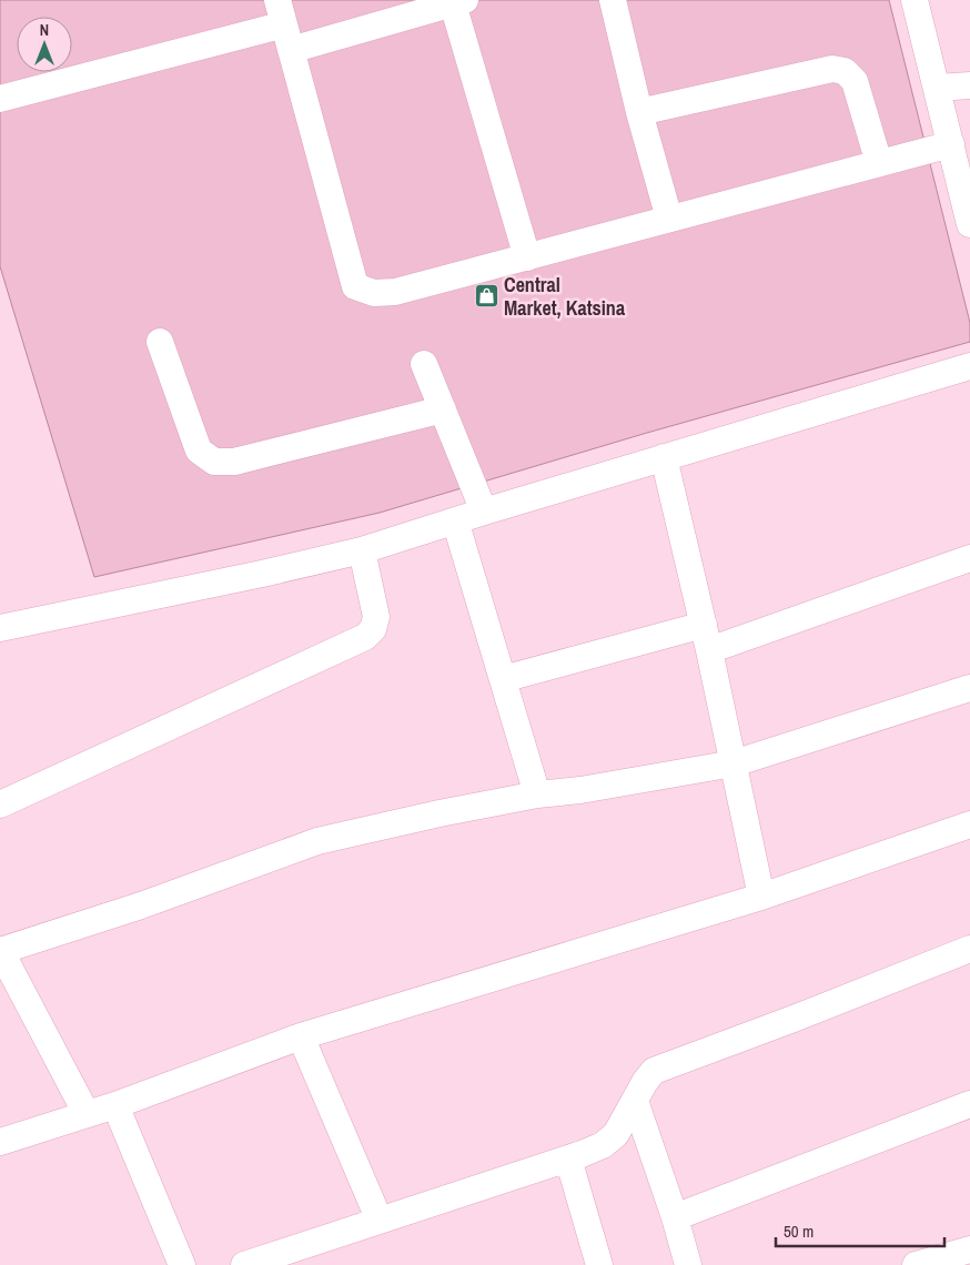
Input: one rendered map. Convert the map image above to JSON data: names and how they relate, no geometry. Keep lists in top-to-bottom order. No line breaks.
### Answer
{"places":{"shop":["Central Market, Katsina"]},"scale_bar":"50 m","north":"top"}
